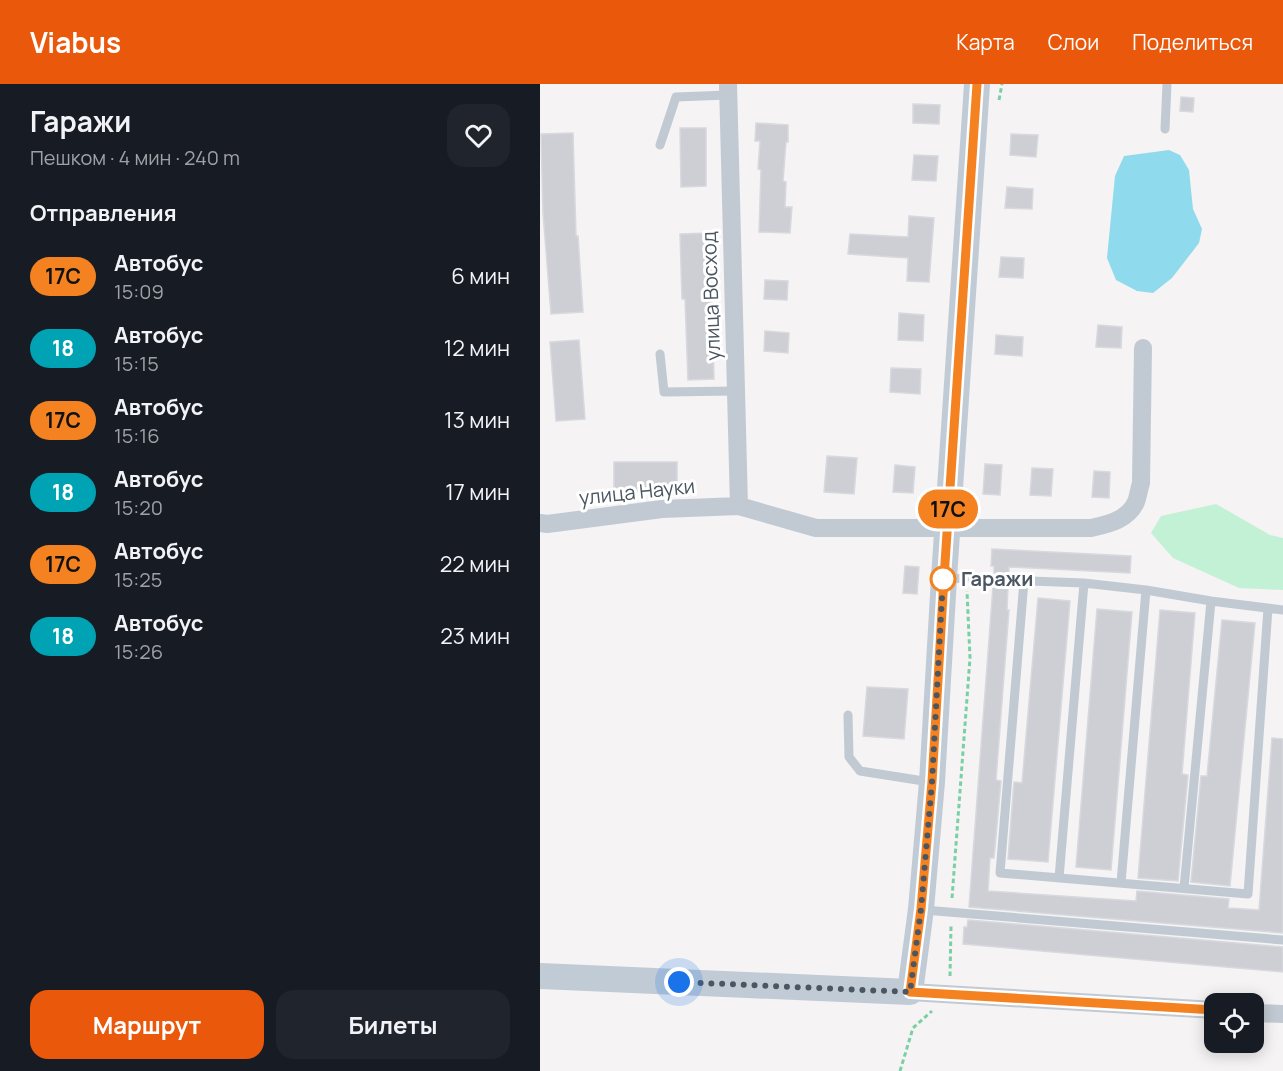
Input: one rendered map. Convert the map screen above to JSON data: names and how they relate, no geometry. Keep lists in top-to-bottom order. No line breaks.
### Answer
{"streets":{"street":["улица Восход","улица Науки"]},"crossings":[["улица Восход","улица Науки"]],"places":["Гаражи"],"lines":["bus line 17С"],"page":{"header":"Viabus","nav":["Карта","Слои","Поделиться"],"heading":[["Гаражи","Пешком · 4 мин · 240 m"],"Отправления"],"on_map":"17С","list":[{"mark":"17С","name":"Автобус","note":"15:09","value":"6 мин"},{"mark":"18","name":"Автобус","note":"15:15","value":"12 мин"},{"mark":"17С","name":"Автобус","note":"15:16","value":"13 мин"},{"mark":"18","name":"Автобус","note":"15:20","value":"17 мин"},{"mark":"17С","name":"Автобус","note":"15:25","value":"22 мин"},{"mark":"18","name":"Автобус","note":"15:26","value":"23 мин"}],"buttons":["Маршрут","Билеты"]}}
